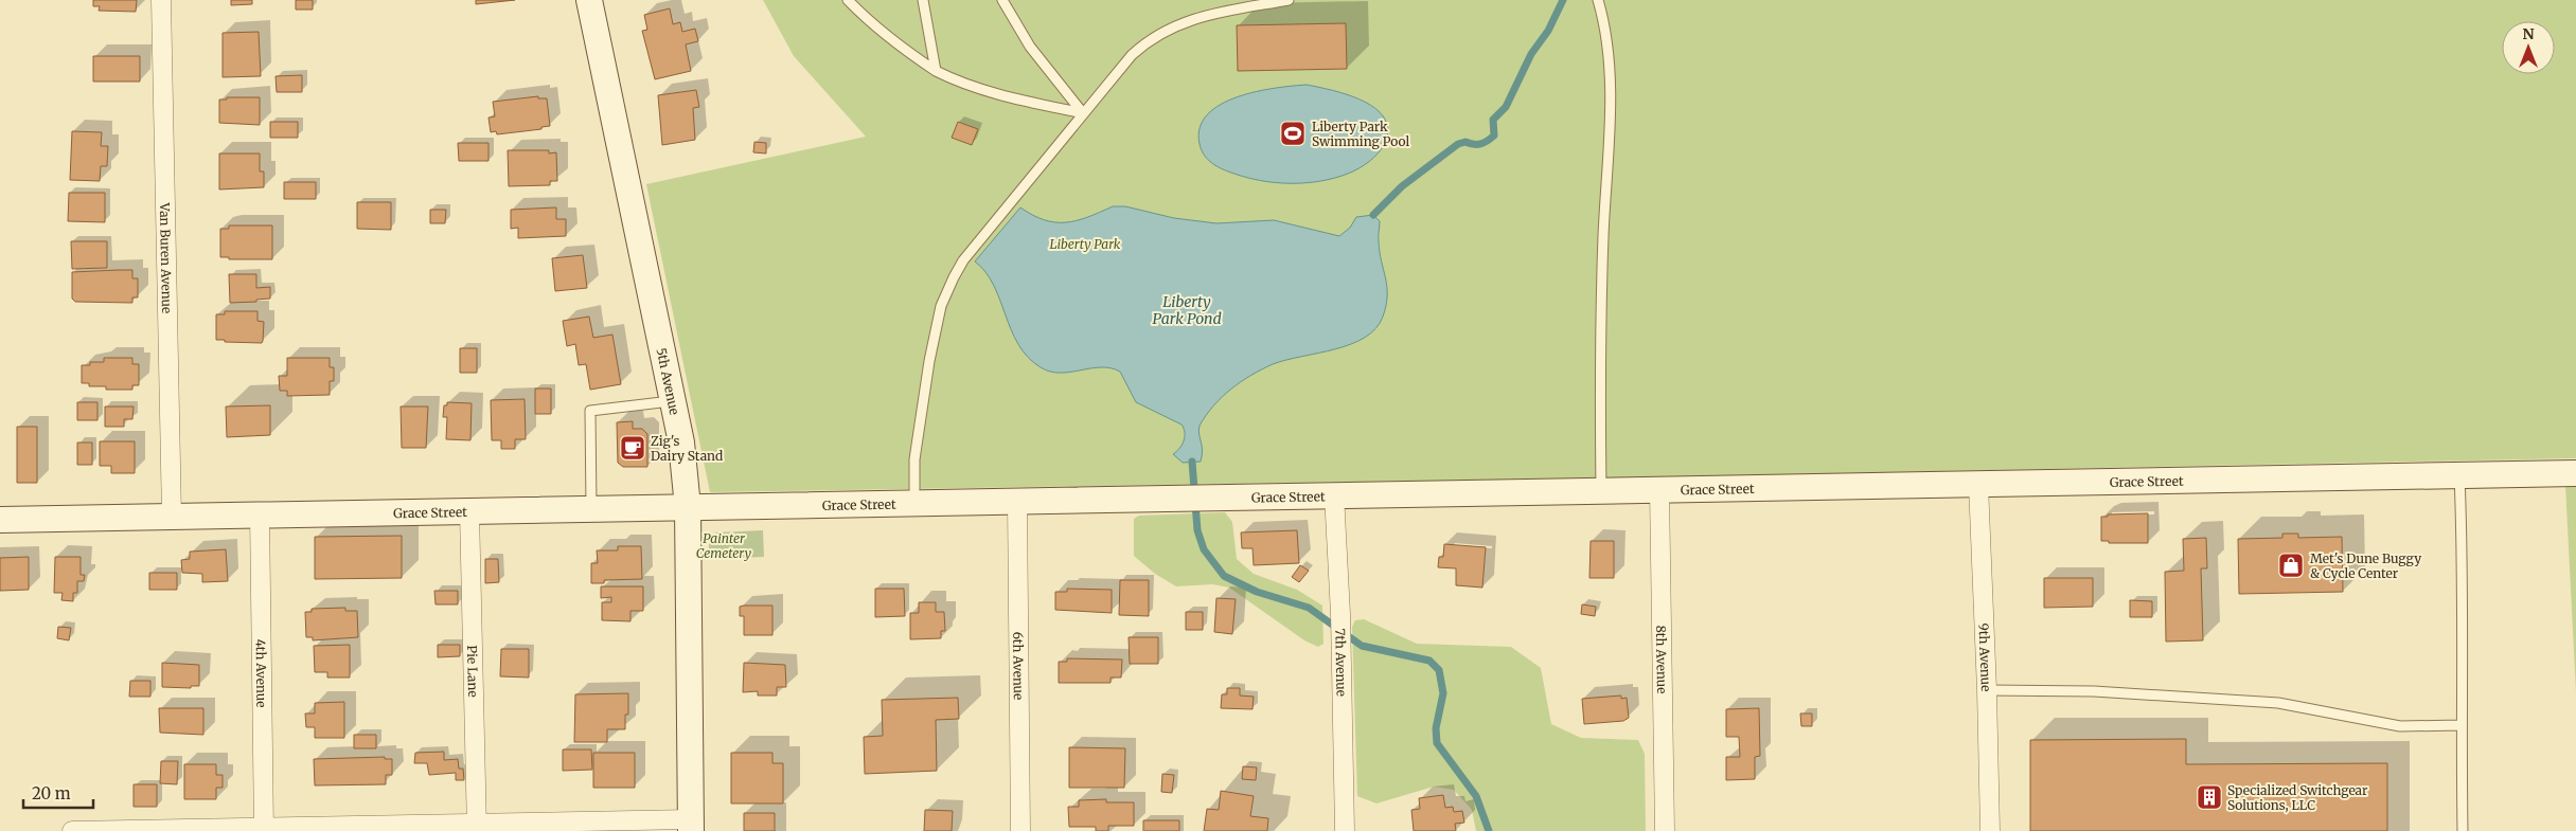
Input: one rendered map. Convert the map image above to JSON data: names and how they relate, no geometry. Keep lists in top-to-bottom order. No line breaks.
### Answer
{"streets":{"street":["Van Buren Avenue","5th Avenue","Grace Street","9th Avenue","8th Avenue","7th Avenue","6th Avenue","Pie Lane","4th Avenue"]},"crossings":[["Van Buren Avenue","Grace Street"],["5th Avenue","Grace Street"],["Grace Street","9th Avenue"],["Grace Street","8th Avenue"],["Grace Street","7th Avenue"],["Grace Street","6th Avenue"],["Grace Street","Pie Lane"],["Grace Street","4th Avenue"]],"water":["Liberty Park Pond"],"parks":["Liberty Park","Painter Cemetery"],"places":{"sports":["Liberty Park Swimming Pool"],"cafe":["Zig's Dairy Stand"],"shop":["Met's Dune Buggy & Cycle Center"],"building":["Specialized Switchgear Solutions, LLC"]},"scale_bar":"20 m","north":"top"}
